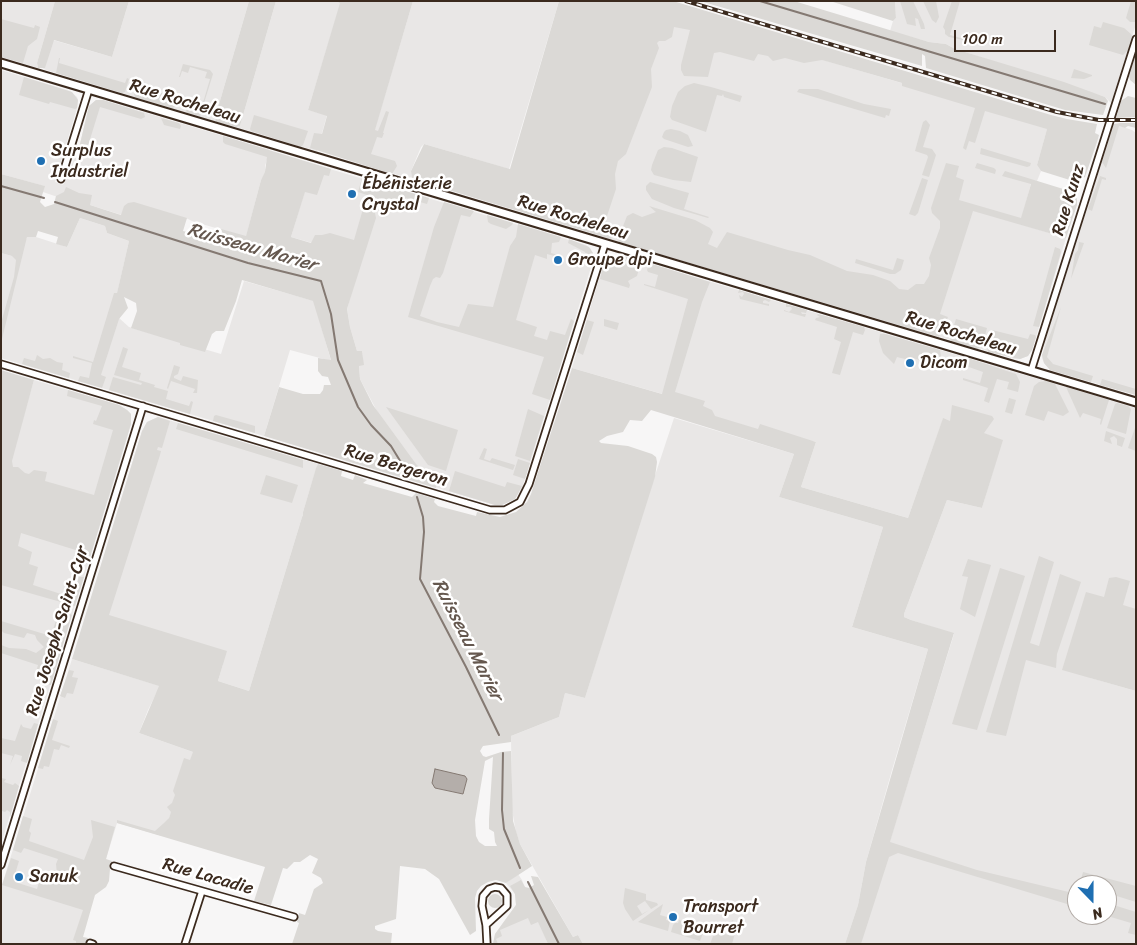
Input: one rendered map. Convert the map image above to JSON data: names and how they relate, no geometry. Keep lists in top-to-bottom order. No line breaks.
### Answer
{"streets":{"street":["Rue Rocheleau","Rue Kunz","Rue Bergeron","Rue Joseph-Saint-Cyr","Rue Lacadie"]},"crossings":[["Rue Rocheleau","Rue Kunz"],["Rue Rocheleau","Rue Bergeron"],["Rue Bergeron","Rue Joseph-Saint-Cyr"]],"water":["Ruisseau Marier"],"places":["Surplus Industriel","Ébénisterie Crystal","Groupe dpi","Dicom","Sanuk","Transport Bourret"],"scale_bar":"100 m","north":"bottom"}
